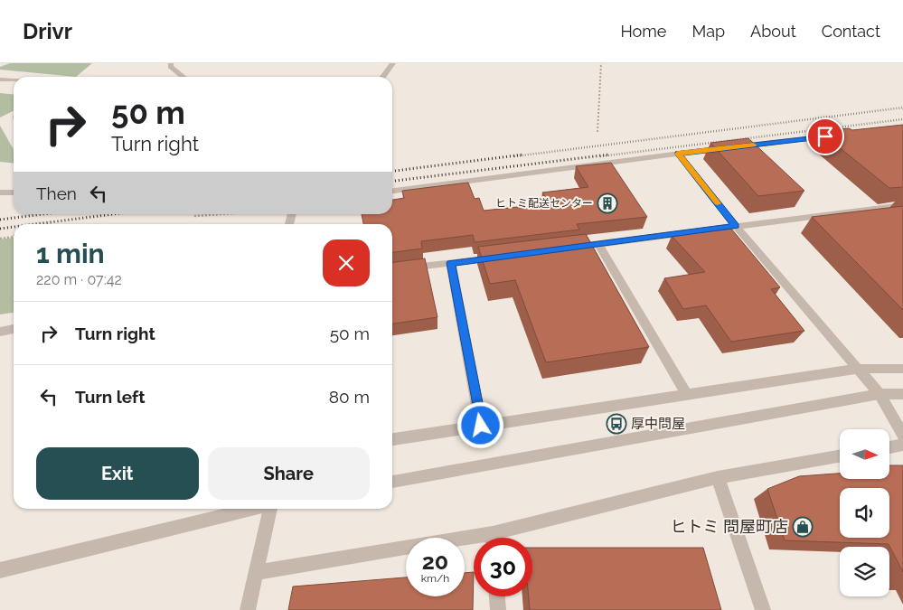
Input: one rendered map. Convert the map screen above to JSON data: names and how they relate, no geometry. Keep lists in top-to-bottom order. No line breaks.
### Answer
{"places":{"building":["ヒトミ配送センター"],"bus stop":["厚中問屋"],"shop":["ヒトミ 問屋町店"]},"north":"right","page":{"header":"Drivr","nav":["Home","Map","About","Contact"],"turn":["50 m","Turn right"],"then":"Then","heading":["1 min","220 m · 07:42"],"list":[{"name":"Turn right","value":"50 m"},{"name":"Turn left","value":"80 m"}],"buttons":["Exit","Share"],"speed":"20 km/h","limit":"30"}}
